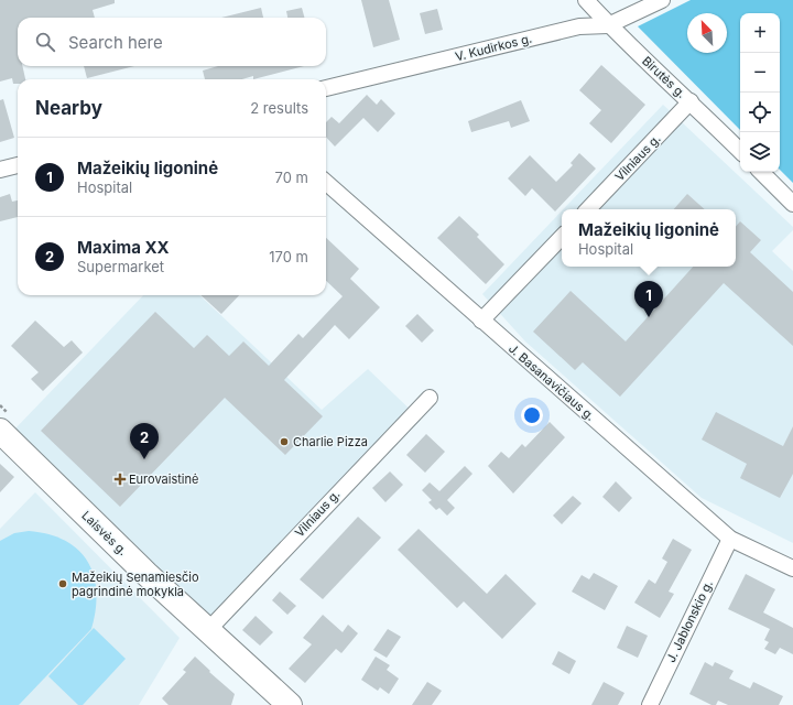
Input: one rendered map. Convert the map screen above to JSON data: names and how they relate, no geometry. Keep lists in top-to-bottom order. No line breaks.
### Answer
{"streets":{"main road":["Laisvės g."],"street":["V. Kudirkos g.","Birutės g.","Vilniaus g.","J. Basanavičiaus g.","J. Jablonskio g."]},"crossings":[["V. Kudirkos g.","Birutės g."],["Birutės g.","Vilniaus g."],["Vilniaus g.","Laisvės g."],["J. Basanavičiaus g.","J. Jablonskio g."]],"places":{"other":["Charlie Pizza","Mažeikių Senamiesčio pagrindinė mokykla"],"health":["Eurovaistinė"]},"north":"top left","page":{"map_buttons":["+","−"],"search":"Search here","heading":["Nearby","2 results"],"list":[{"mark":"1","name":"Mažeikių ligoninė","note":"Hospital","value":"70 m"},{"mark":"2","name":"Maxima XX","note":"Supermarket","value":"170 m"}],"popup":["Mažeikių ligoninė","Hospital"],"pins":["1","2"]}}
